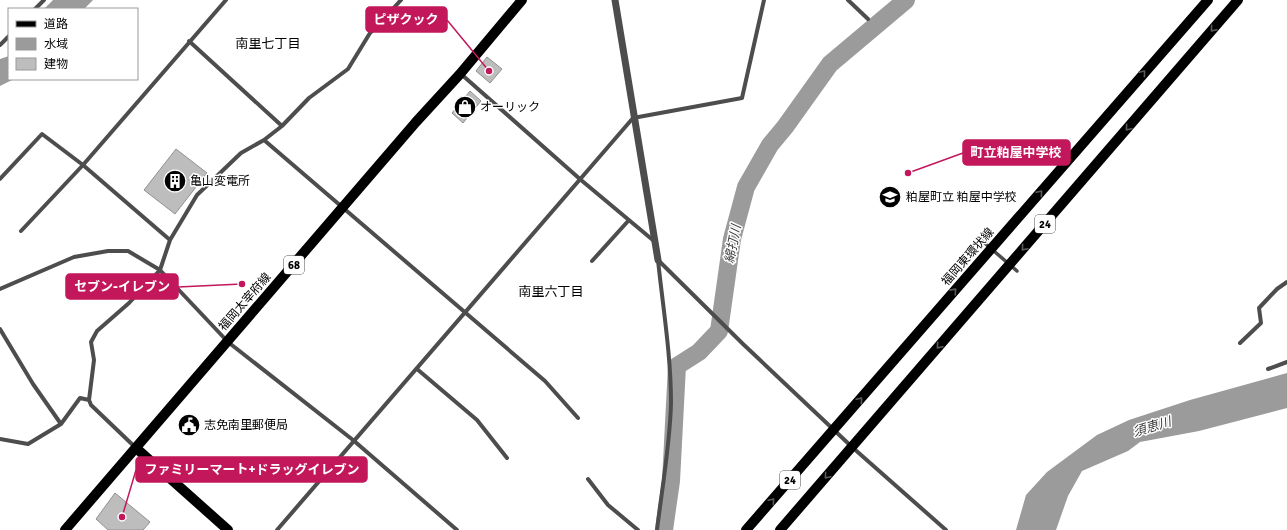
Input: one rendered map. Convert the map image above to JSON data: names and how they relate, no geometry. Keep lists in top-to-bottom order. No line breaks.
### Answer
{"streets":{"main road":["24","福岡東環状線","68","福岡太宰府線"]},"districts":["南里七丁目","南里六丁目"],"water":["綿打川","須恵川"],"places":{"other":["ピザクック","町立粕屋中学校","セブン-イレブン","ファミリーマート+ドラッグイレブン"],"shop":["オーリック"],"building":["亀山変電所"],"school or university":["粕屋町立 粕屋中学校"],"public building":["志免南里郵便局"]},"legend":["道路","水域","建物"]}
